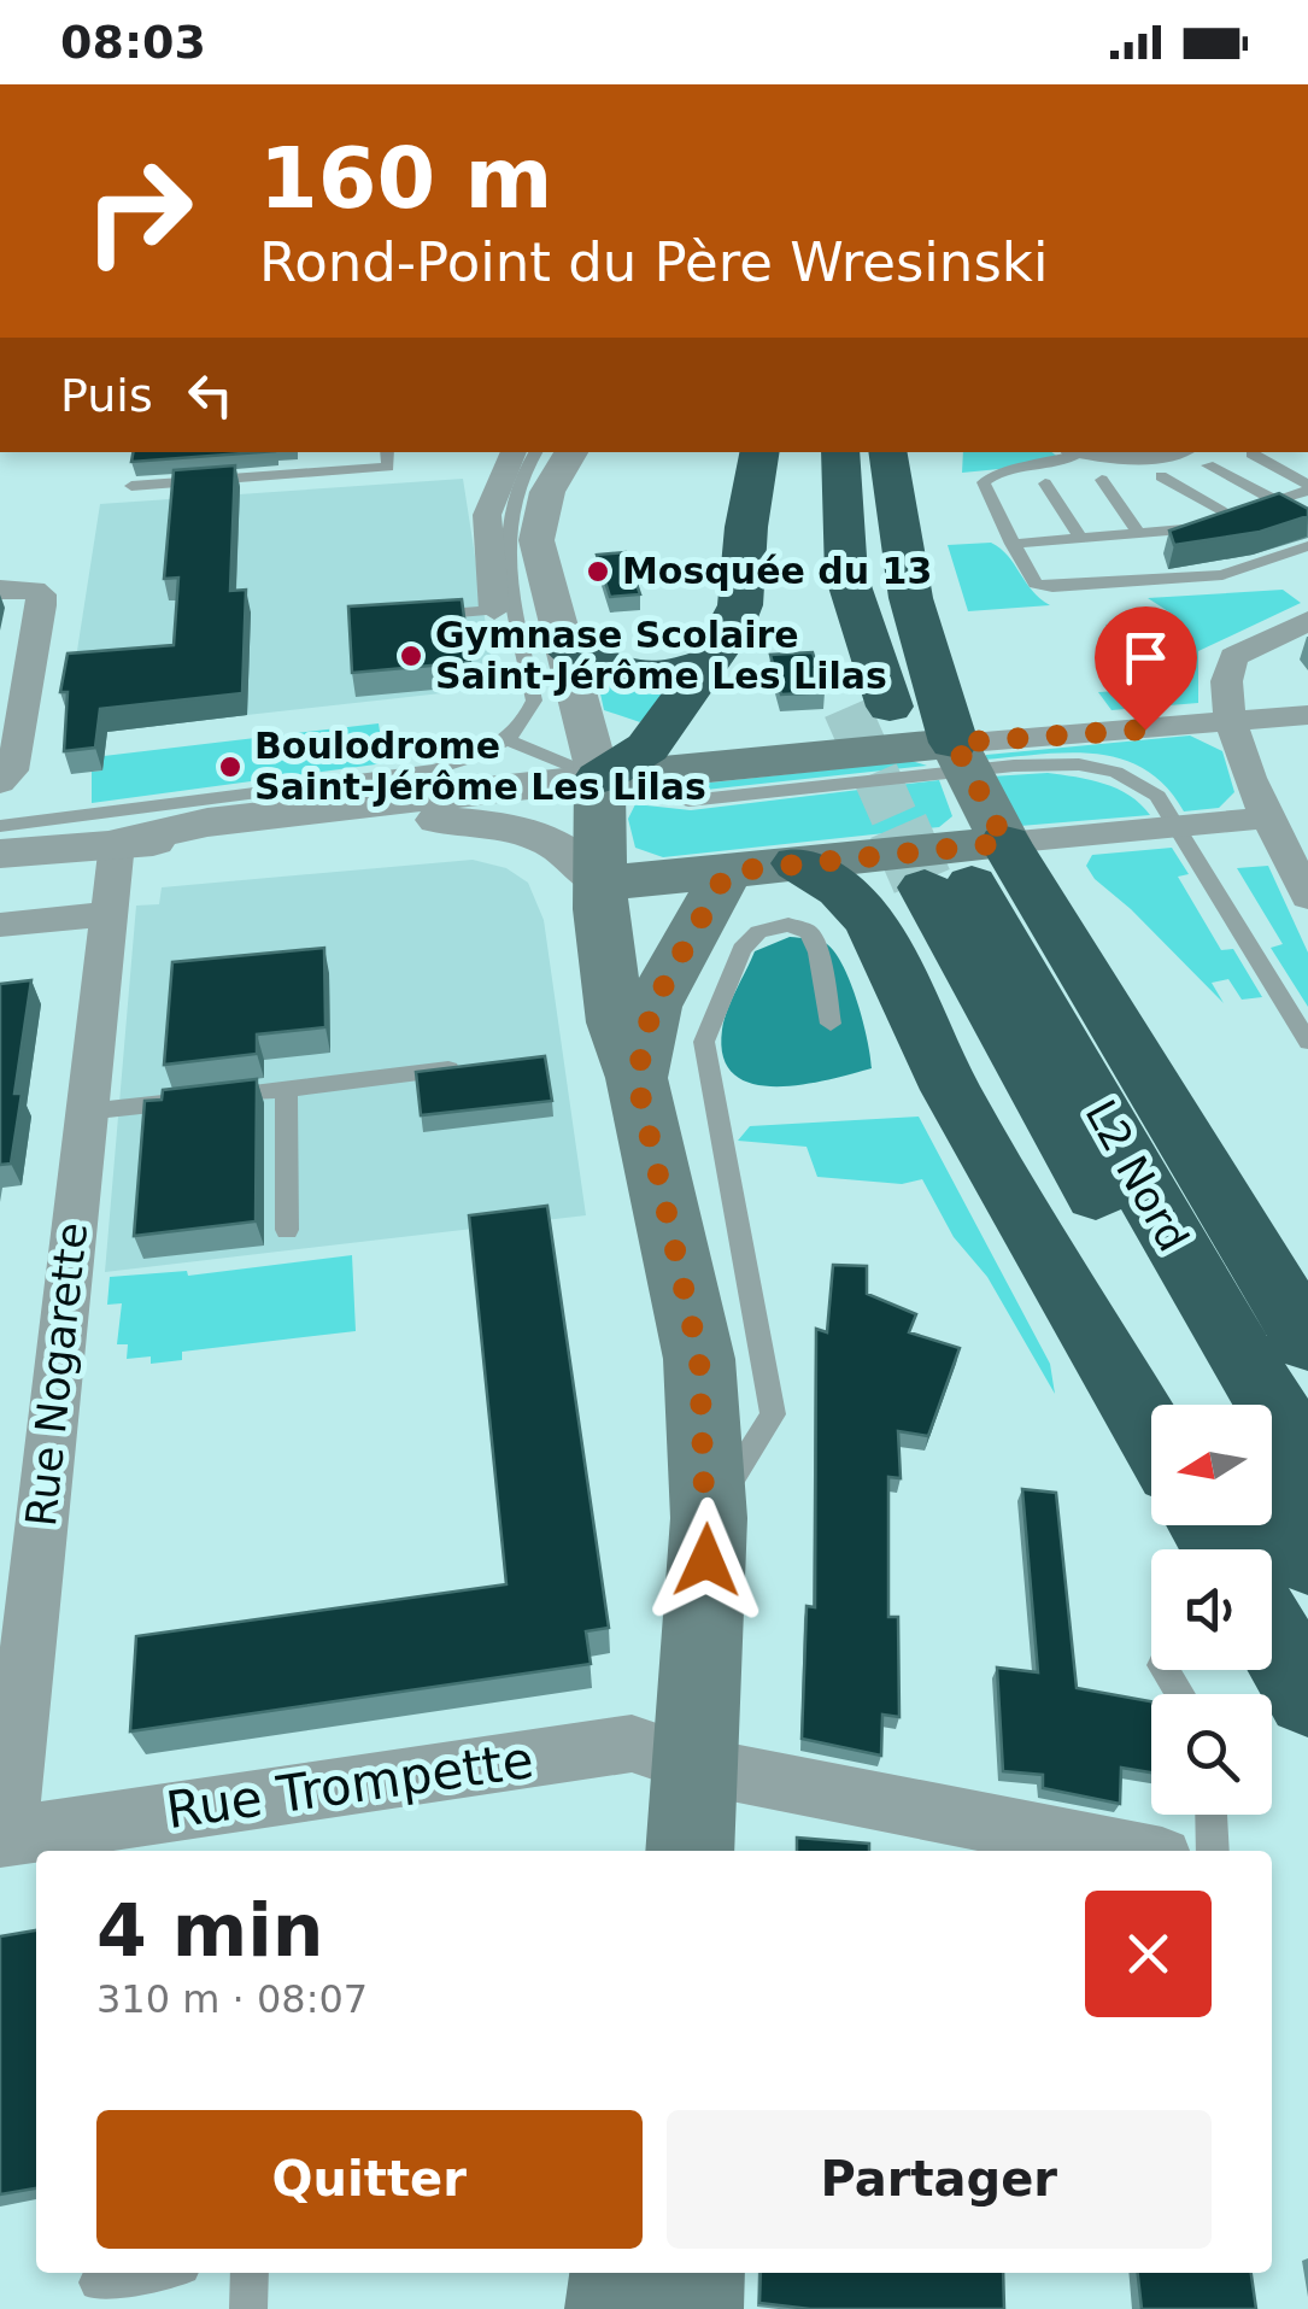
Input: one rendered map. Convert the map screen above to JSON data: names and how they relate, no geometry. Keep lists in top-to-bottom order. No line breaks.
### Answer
{"streets":{"highway":["L2 Nord"],"street":["Rue Nogarette","Rue Trompette"]},"crossings":[["Rue Nogarette","Rue Trompette"]],"places":["Mosquée du 13","Gymnase Scolaire Saint-Jérôme Les Lilas","Boulodrome Saint-Jérôme Les Lilas"],"north":"left","page":{"status":"08:03","turn":["160 m","Rond-Point du Père Wresinski"],"then":"Puis","heading":["4 min","310 m · 08:07"],"buttons":["Quitter","Partager"]}}
